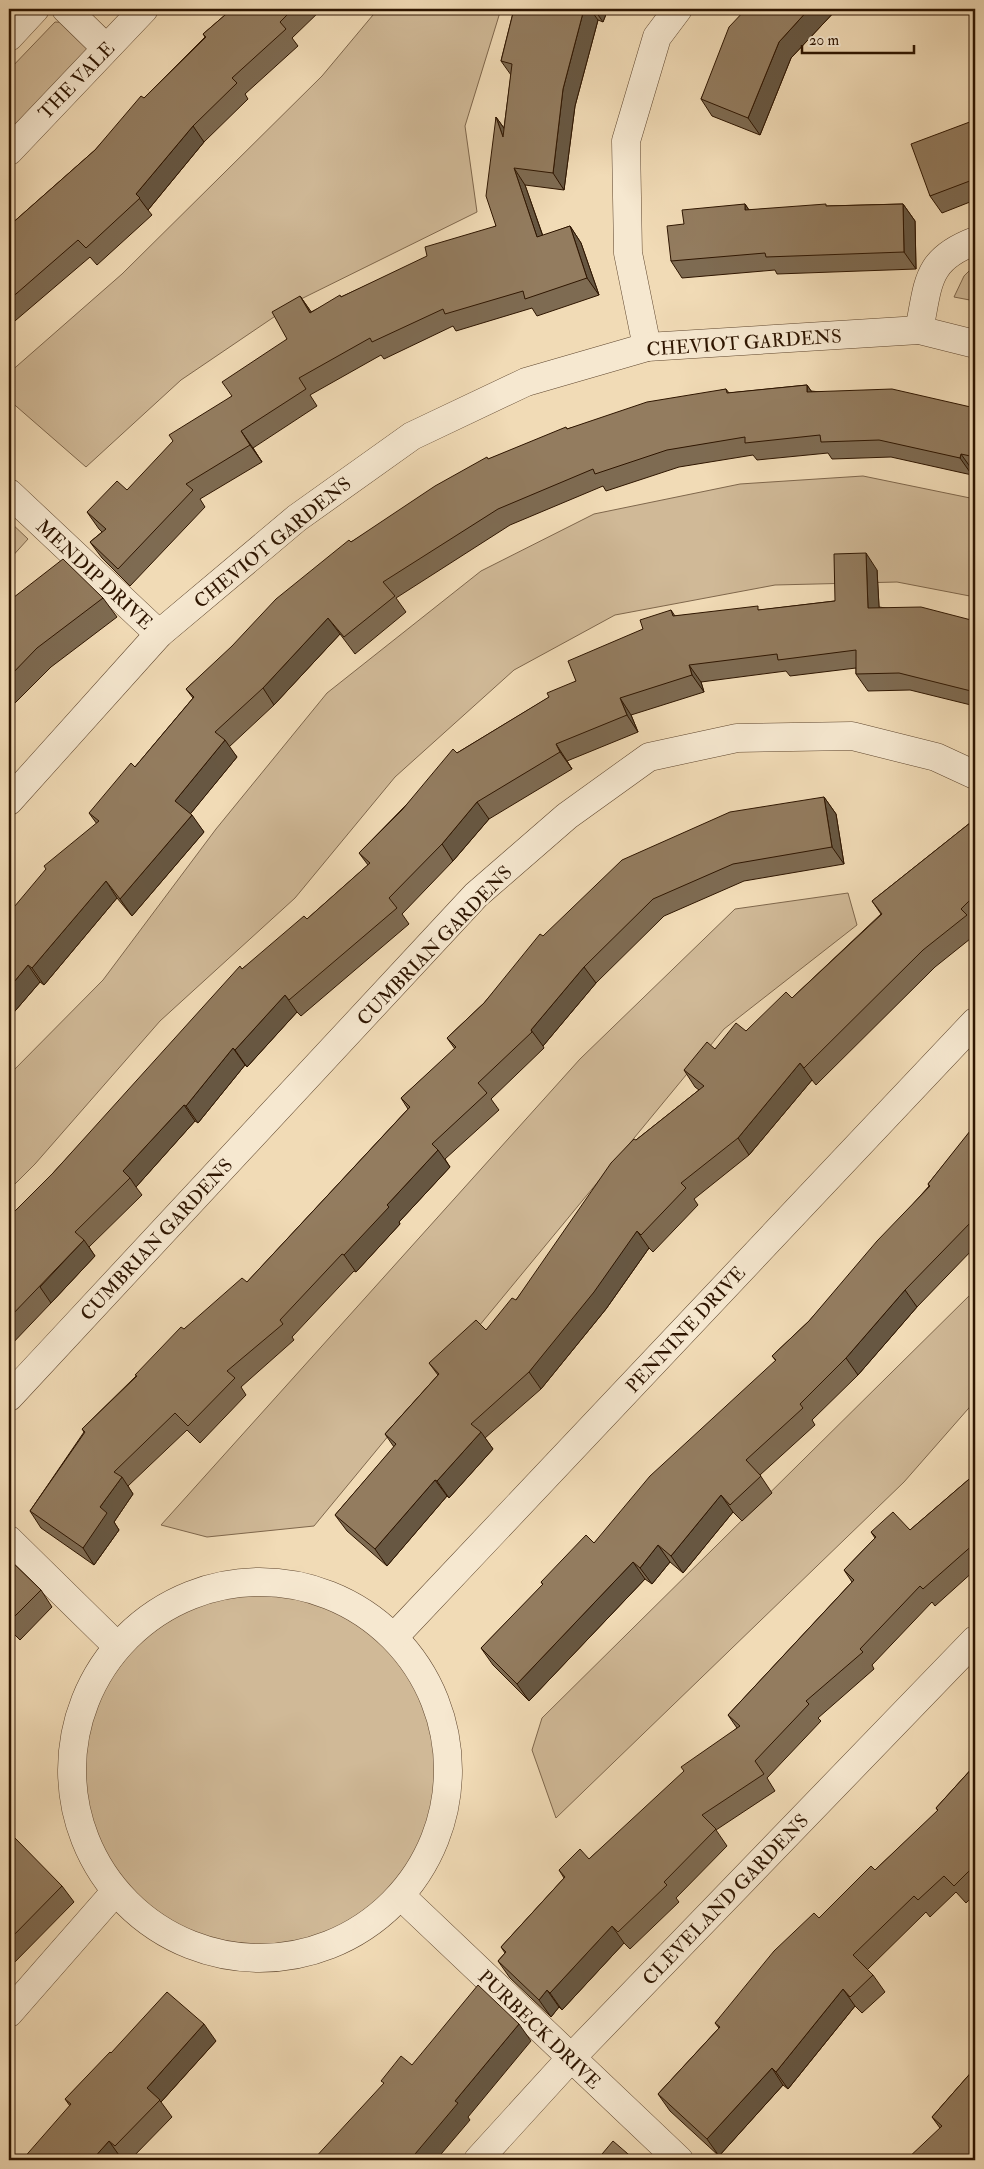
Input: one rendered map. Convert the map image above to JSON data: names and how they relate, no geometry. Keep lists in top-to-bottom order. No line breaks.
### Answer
{"streets":{"street":["THE VALE","CHEVIOT GARDENS","MENDIP DRIVE","CUMBRIAN GARDENS","PENNINE DRIVE","CLEVELAND GARDENS","PURBECK DRIVE"]},"crossings":[["CHEVIOT GARDENS","MENDIP DRIVE"],["CLEVELAND GARDENS","PURBECK DRIVE"]],"scale_bar":"20 m"}
